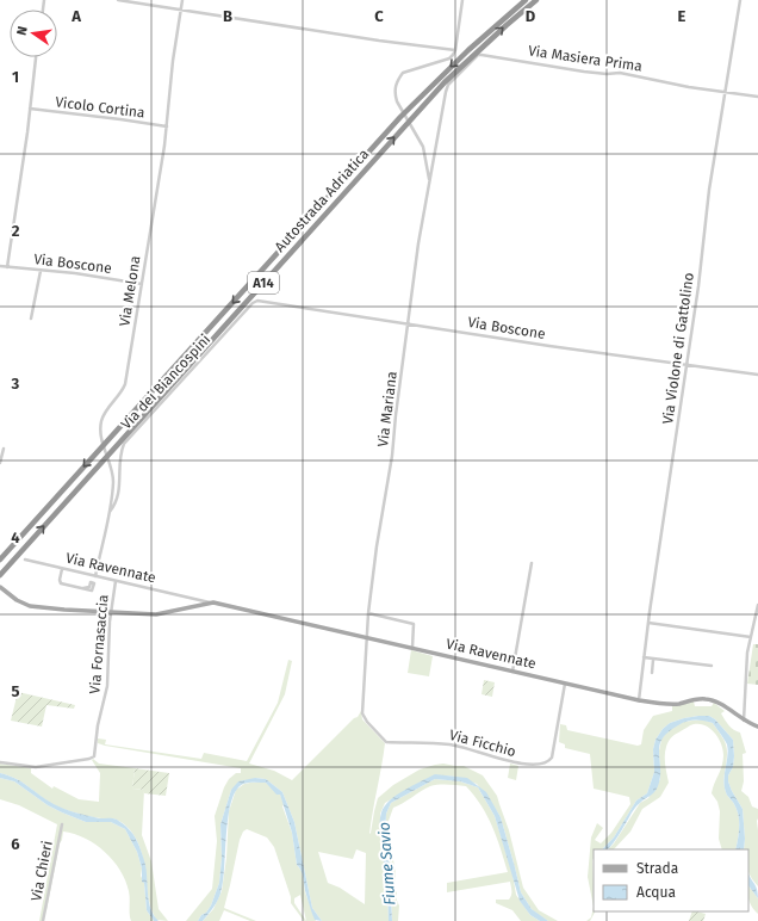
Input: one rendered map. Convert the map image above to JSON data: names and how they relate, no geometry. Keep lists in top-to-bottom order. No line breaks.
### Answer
{"streets":{"highway":["Autostrada Adriatica","A14"],"main road":["Via Ravennate"],"street":["Via Masiera Prima","Vicolo Cortina","Via Boscone","Via Melona","Via Violone di Gattolino","Via dei Biancospini","Via Mariana","Via Fornasaccia","Via Ficchio","Via Chieri"]},"crossings":[["Via Masiera Prima","Via Violone di Gattolino"],["Via Masiera Prima","Via Mariana"],["Vicolo Cortina","Via Melona"],["Via Boscone","Via Melona"],["Via Boscone","Via Violone di Gattolino"],["Via Boscone","Via dei Biancospini"],["Via Boscone","Via Mariana"],["Via Melona","Via dei Biancospini"],["Via Melona","Via Ravennate"],["Via Violone di Gattolino","Via Ravennate"],["Via Mariana","Via Ravennate"],["Via Mariana","Via Ficchio"],["Via Ravennate","Via Fornasaccia"],["Via Ravennate","Via Ficchio"]],"water":["Fiume Savio"],"legend":["Strada","Acqua"],"north":"left","grid":{"columns":["A","B","C","D","E"],"rows":["1","2","3","4","5","6"]}}
